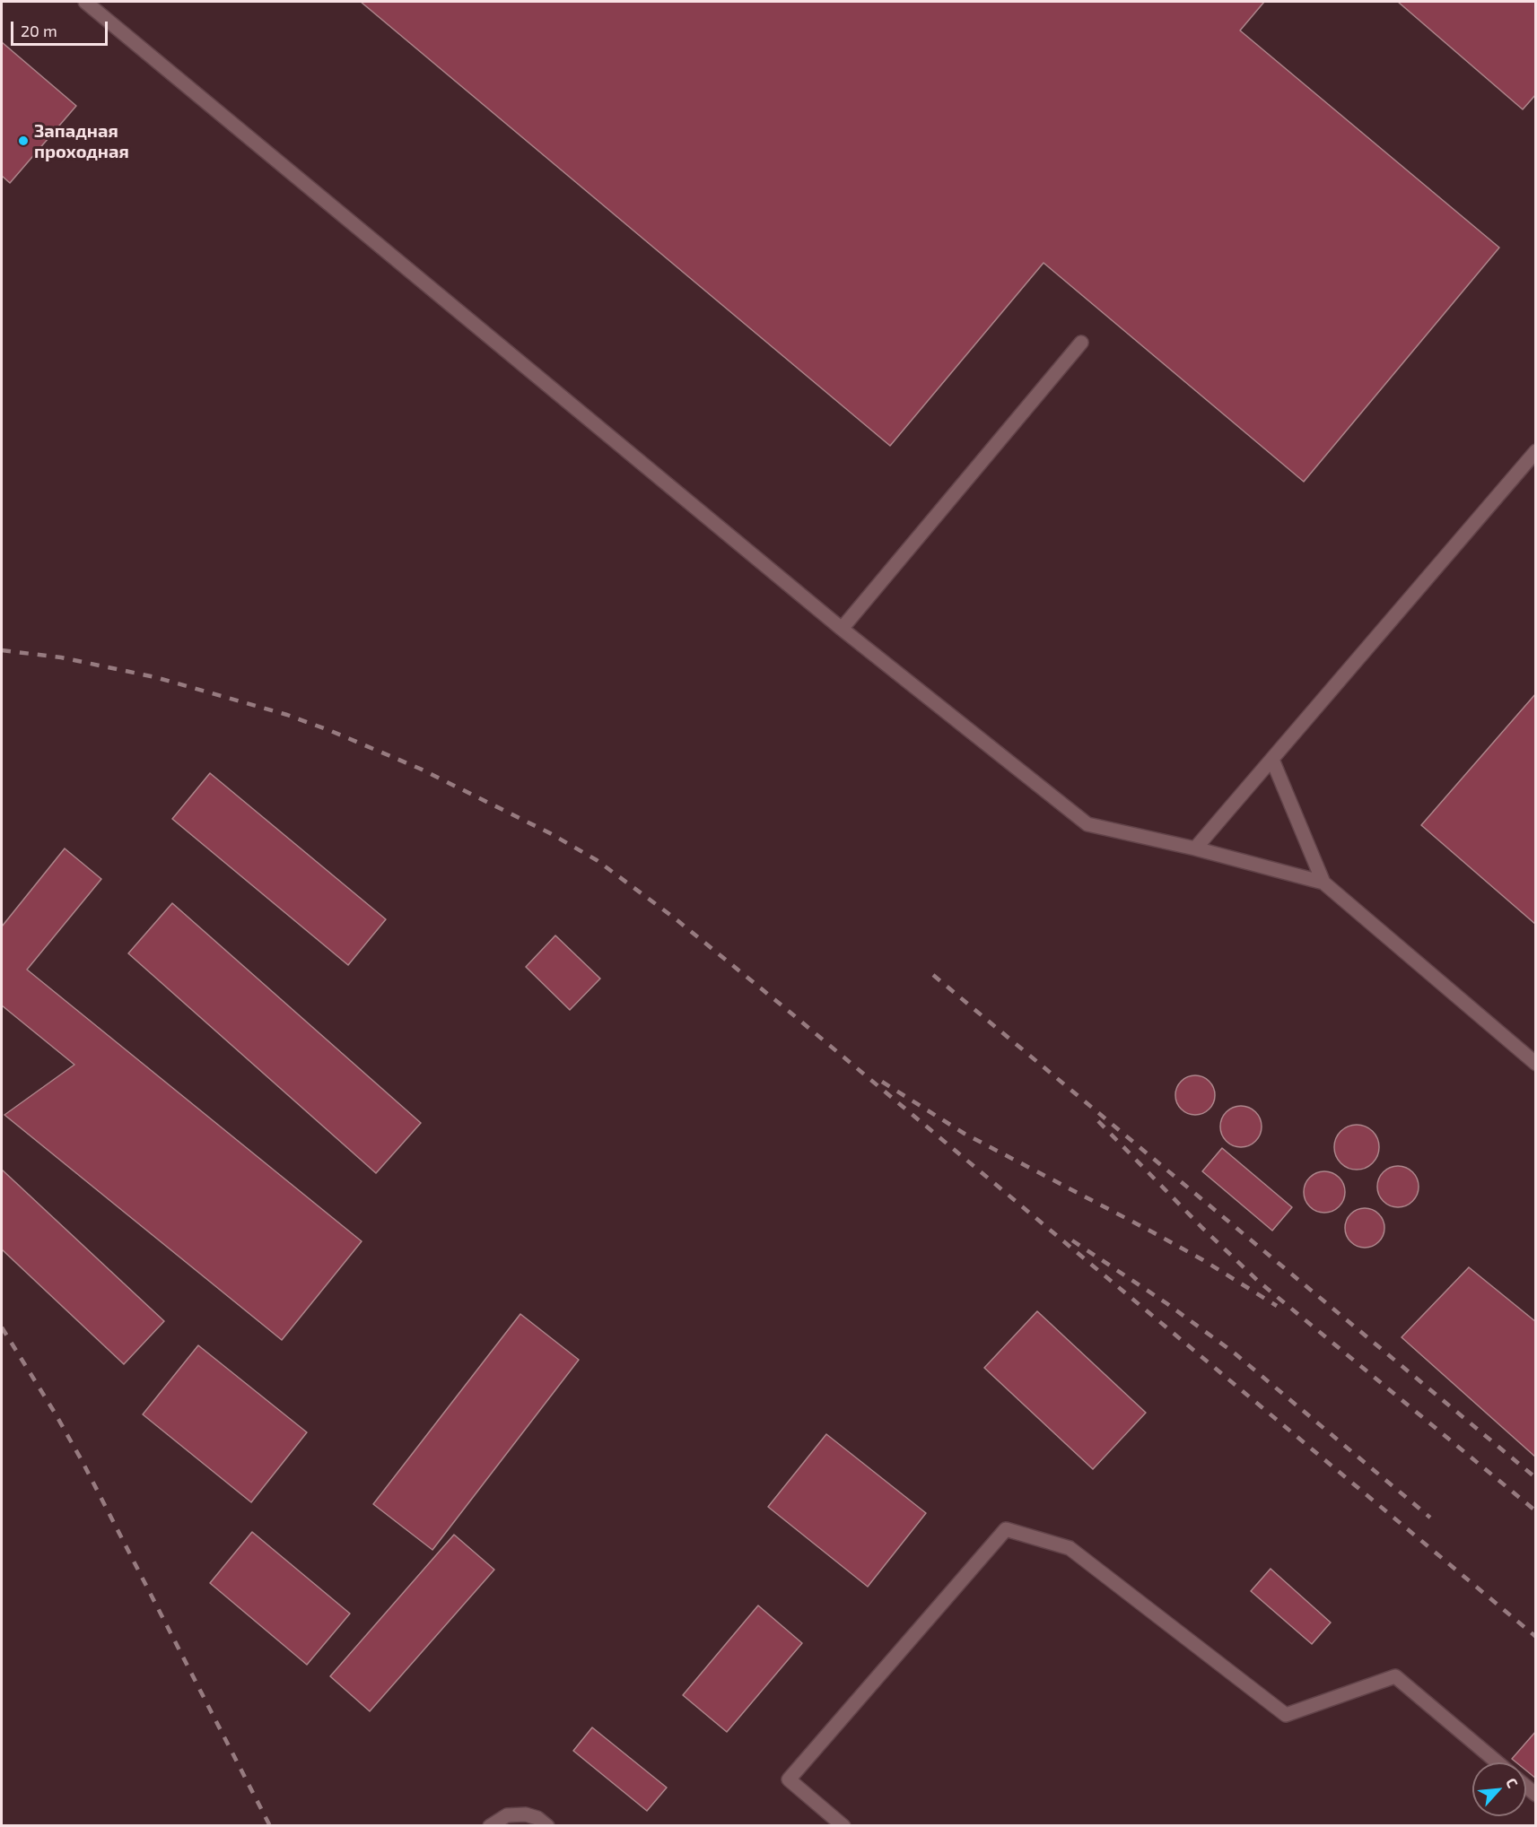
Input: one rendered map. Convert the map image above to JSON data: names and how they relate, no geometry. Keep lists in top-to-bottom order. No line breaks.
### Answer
{"places":["Западная проходная"],"scale_bar":"20 m","north":"top right"}
